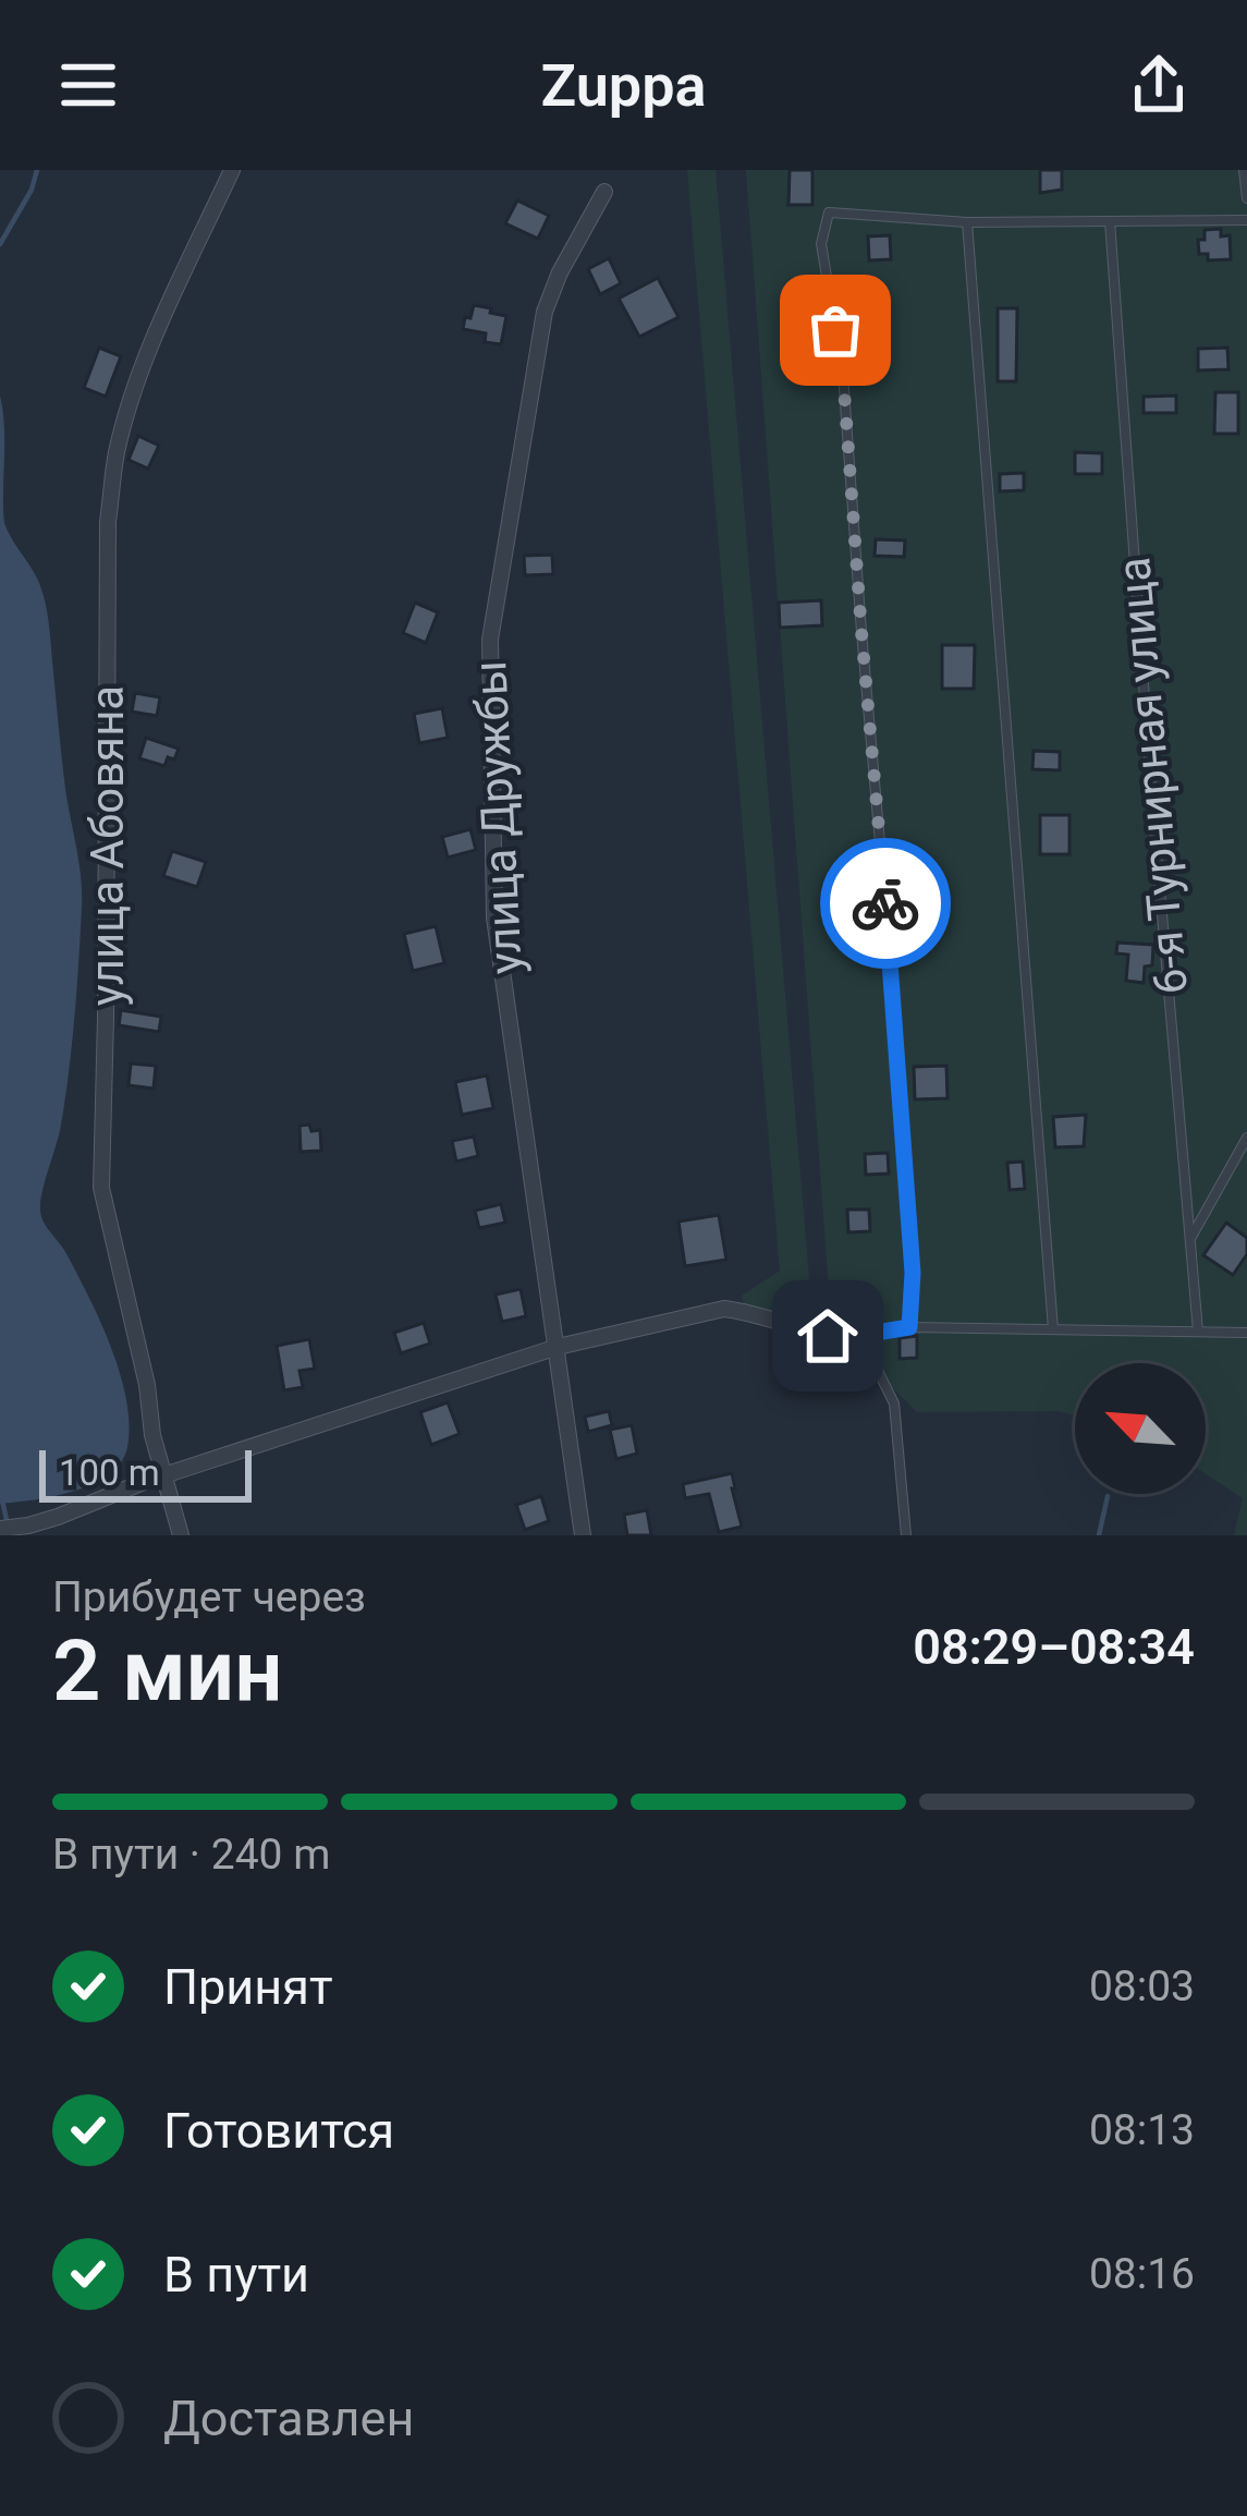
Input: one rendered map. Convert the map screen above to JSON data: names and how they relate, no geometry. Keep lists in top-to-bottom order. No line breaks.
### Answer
{"streets":{"street":["улица Дружбы","улица Абовяна"],"lane":["6-я Турнирная улица"]},"scale_bar":"100 m","north":"top left","page":{"header":"Zuppa","scale":"100 m","heading":["2 мин","Прибудет через","08:29–08:34"],"bar":"В пути · 240 m","list":[["Принят","08:03"],["Готовится","08:13"],["В пути","08:16"],"Доставлен"]}}
